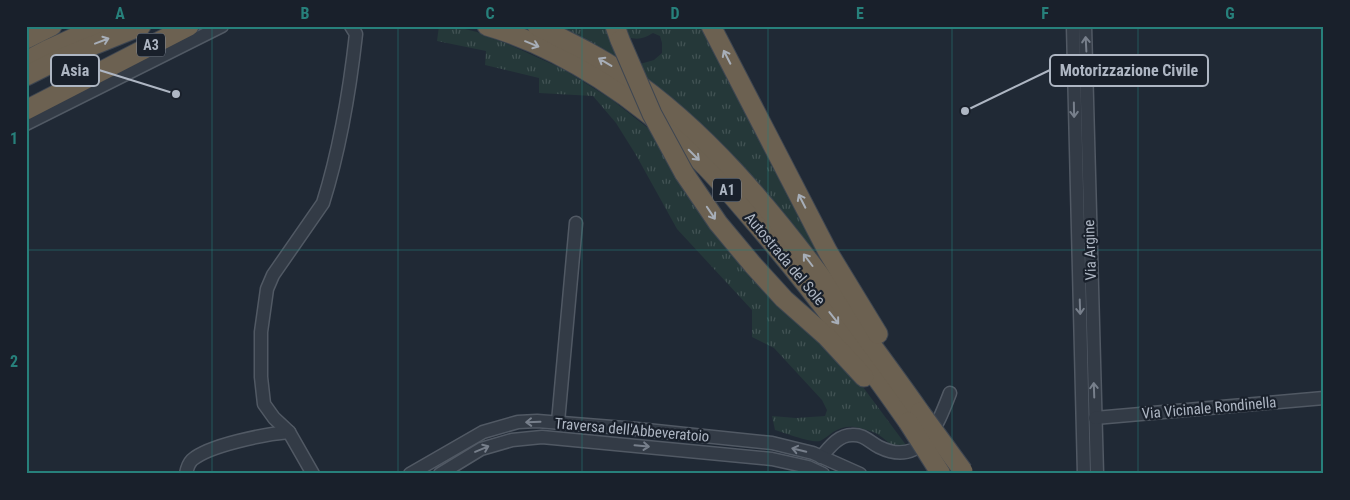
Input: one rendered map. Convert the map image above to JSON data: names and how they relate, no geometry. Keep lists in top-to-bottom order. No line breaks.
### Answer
{"streets":{"highway":["A3","A1","Autostrada del Sole"],"street":["Via Argine","Via Vicinale Rondinella","Traversa dell'Abbeveratoio"]},"crossings":[["Via Argine","Via Vicinale Rondinella"]],"places":["Asia","Motorizzazione Civile"],"grid":{"columns":["A","B","C","D","E","F","G"],"rows":["1","2"]}}
